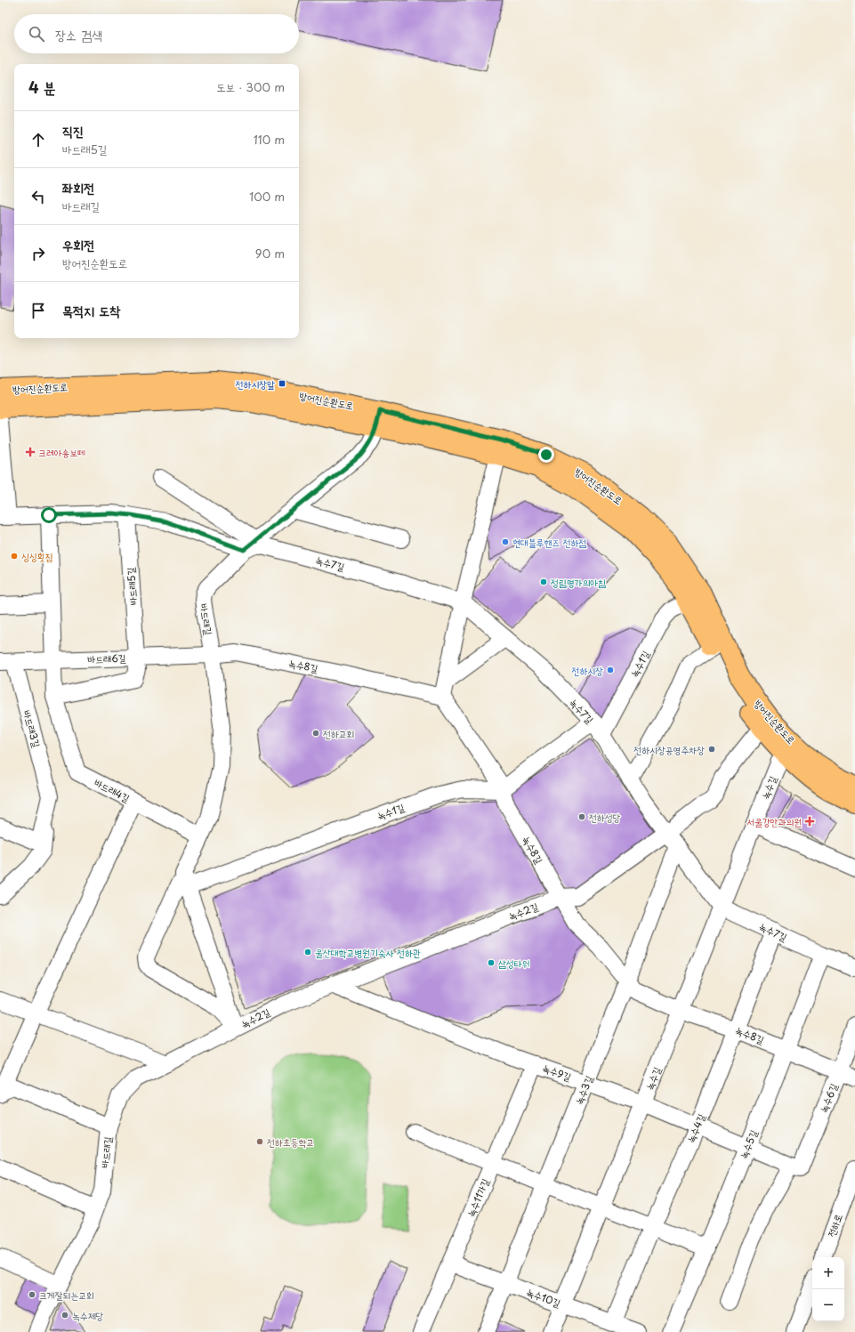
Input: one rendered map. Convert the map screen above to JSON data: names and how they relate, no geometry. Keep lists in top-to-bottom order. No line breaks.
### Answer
{"streets":{"main road":["방어진순환도로"],"street":["녹수7길","바드래5길","바드래길","바드래6길","녹수1길","녹수8길","바드래3길","녹수길","바드래4길","녹수2길","녹수9길","녹수3길","녹수6길","녹수4길","녹수5길","녹수11가길","전하로","녹수10길"]},"crossings":[["방어진순환도로","바드래길"],["방어진순환도로","녹수1길"],["방어진순환도로","녹수길"],["방어진순환도로","녹수2길"],["녹수7길","바드래길"],["녹수7길","녹수1길"],["녹수7길","녹수길"],["녹수7길","녹수2길"],["녹수7길","녹수3길"],["녹수7길","녹수4길"],["녹수7길","녹수5길"],["바드래5길","바드래6길"],["바드래5길","바드래4길"],["바드래길","바드래6길"],["바드래길","녹수1길"],["바드래길","녹수8길"],["바드래길","녹수2길"],["바드래6길","녹수8길"],["바드래6길","바드래3길"],["바드래6길","바드래4길"],["녹수1길","녹수8길"],["녹수8길","녹수길"],["녹수8길","녹수2길"],["녹수8길","녹수3길"],["녹수8길","녹수6길"],["녹수8길","녹수4길"],["녹수8길","녹수5길"],["녹수길","녹수9길"],["녹수길","녹수10길"],["녹수2길","녹수9길"],["녹수9길","녹수3길"],["녹수9길","녹수6길"],["녹수9길","녹수4길"],["녹수9길","녹수5길"],["녹수9길","녹수11가길"],["녹수3길","녹수10길"],["녹수4길","녹수10길"],["녹수11가길","녹수10길"]],"places":{"transit":["전하시장앞"],"health":["크레아숑보떼","서울강안과의원"],"other":["현대블루핸즈 전하점","싱싱횟집","정림명가의아침","전하시장","전하교회","전하시장공영주차장","전하성당","울산대학교병원기숙사 전하관","삼성타워","전하초등학교","크게잘되는교회","녹수제당"]},"page":{"search":"장소 검색","heading":["4 분","도보 · 300 m"],"list":[["직진","바드래5길","110 m"],["좌회전","바드래길","100 m"],["우회전","방어진순환도로","90 m"],"목적지 도착"],"map_buttons":["+","−"]}}
